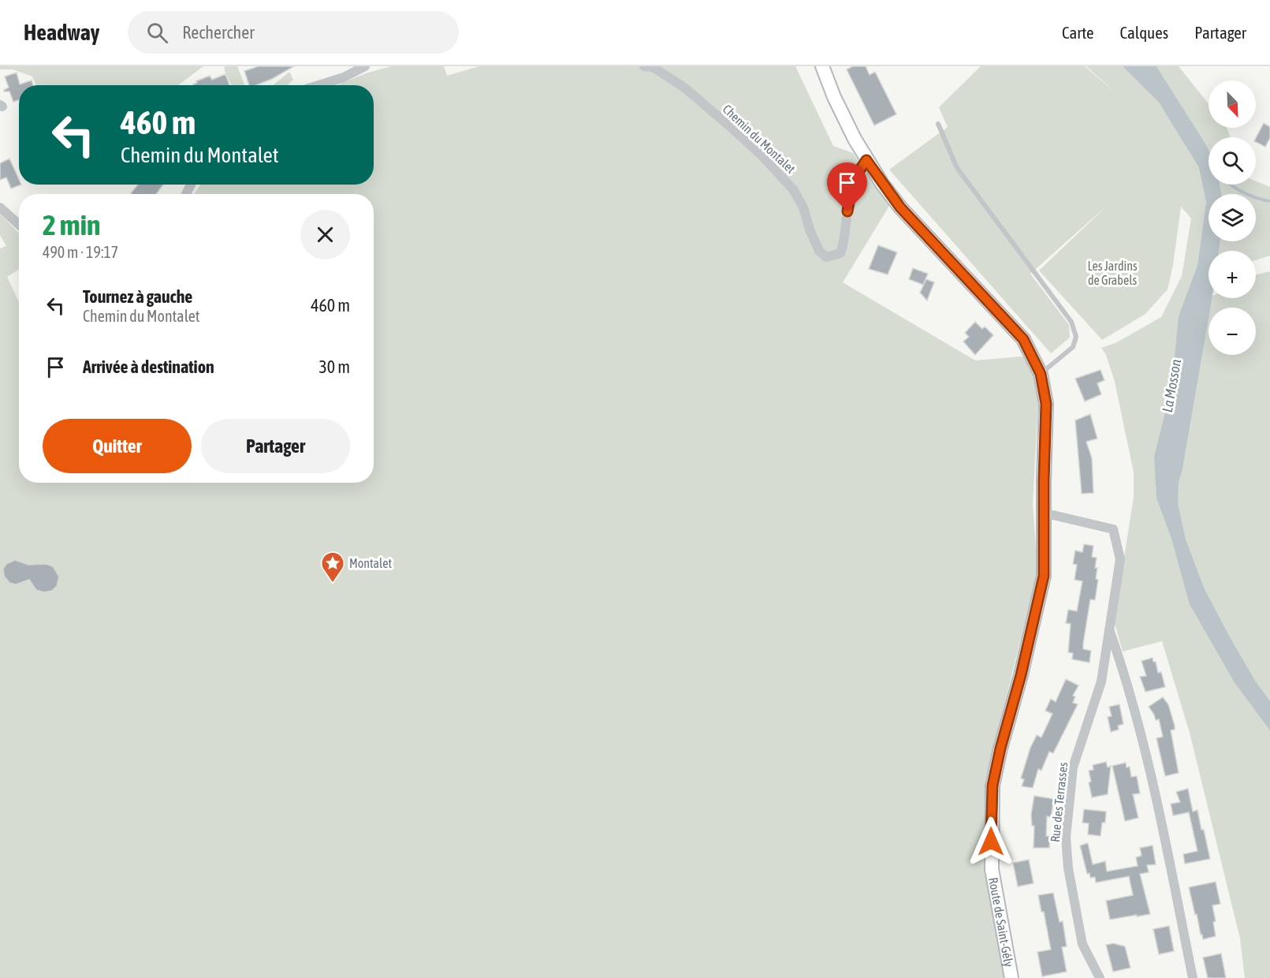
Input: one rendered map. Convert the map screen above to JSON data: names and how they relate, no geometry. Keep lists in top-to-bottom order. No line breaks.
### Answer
{"streets":{"street":["Chemin du Montalet","Rue des Terrasses","Route de Saint-Gély"]},"crossings":[["Chemin du Montalet","Route de Saint-Gély"],["Rue des Terrasses","Route de Saint-Gély"]],"water":["La Mosson"],"parks":["Les Jardins de Grabels"],"places":{"place":["Montalet"]},"north":"bottom right","page":{"header":"Headway","search":"Rechercher","nav":["Carte","Calques","Partager"],"map_buttons":["+","−"],"turn":["460 m","Chemin du Montalet"],"heading":["2 min","490 m · 19:17"],"list":[{"name":"Tournez à gauche","note":"Chemin du Montalet","value":"460 m"},{"name":"Arrivée à destination","value":"30 m"}],"buttons":["Quitter","Partager"]}}
